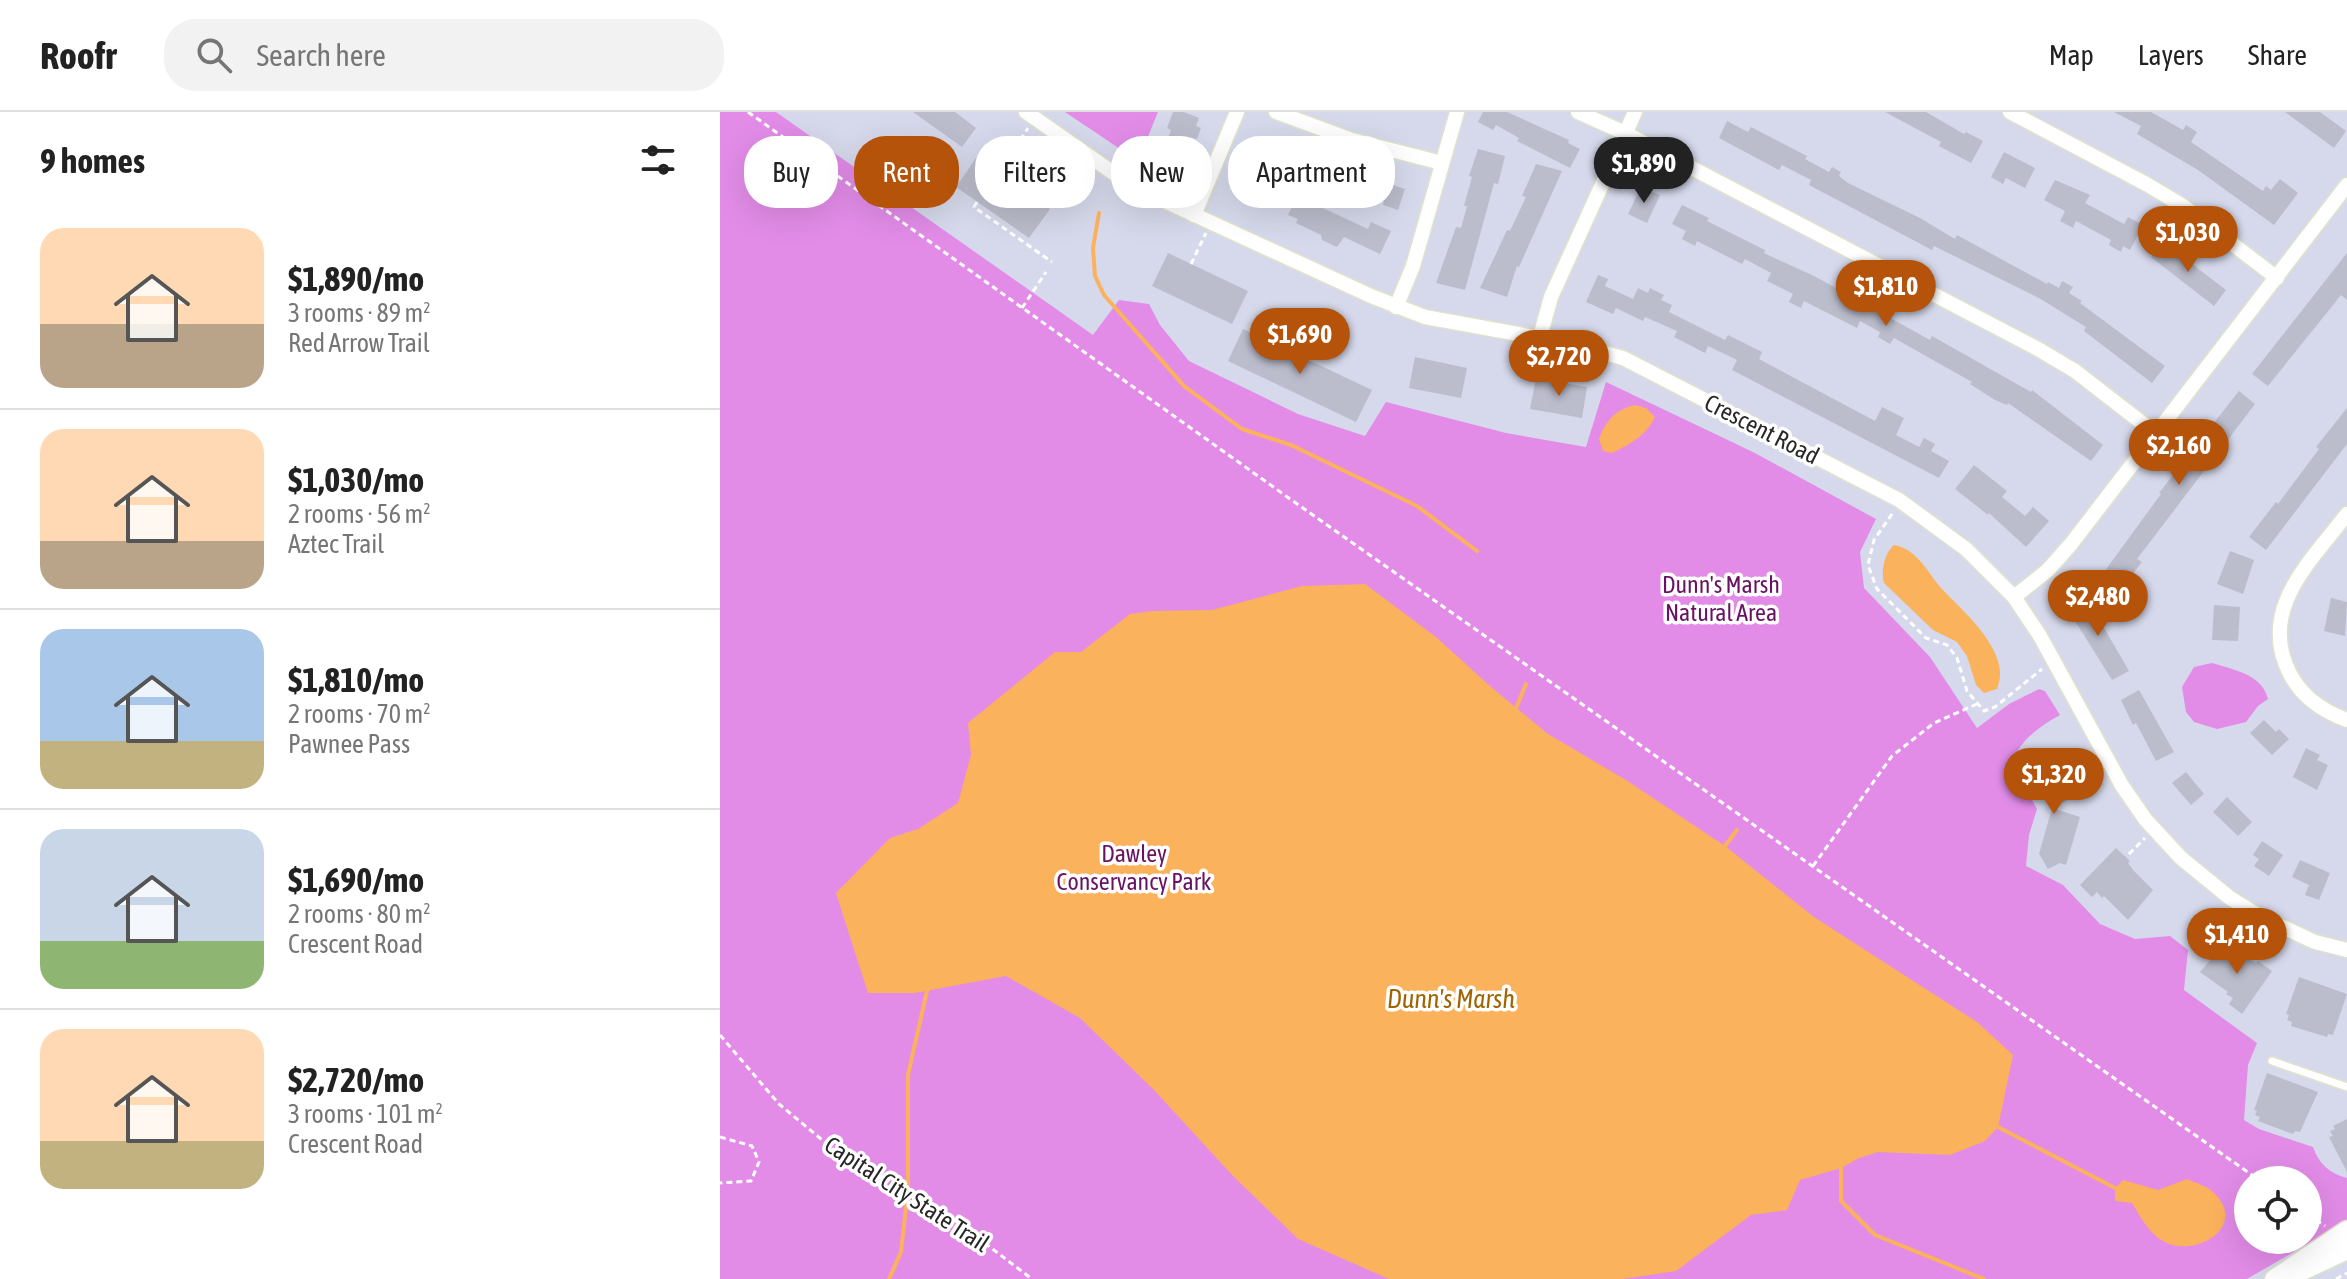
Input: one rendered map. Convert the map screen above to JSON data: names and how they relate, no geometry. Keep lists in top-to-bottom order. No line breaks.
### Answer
{"streets":{"street":["Crescent Road"],"path":["Capital City State Trail"]},"water":["Dunn's Marsh"],"parks":["Dunn's Marsh Natural Area","Dawley Conservancy Park"],"page":{"header":"Roofr","search":"Search here","nav":["Map","Layers","Share"],"heading":"9 homes","chip":["Buy","Rent","Filters","New","Apartment"],"price":["$1,890","$1,030","$1,810","$1,690","$2,720","$2,160","$2,480","$1,320","$1,410"],"list":[{"name":"$1,890/mo","note":"3 rooms · 89 m² · Red Arrow Trail"},{"name":"$1,030/mo","note":"2 rooms · 56 m² · Aztec Trail"},{"name":"$1,810/mo","note":"2 rooms · 70 m² · Pawnee Pass"},{"name":"$1,690/mo","note":"2 rooms · 80 m² · Crescent Road"},{"name":"$2,720/mo","note":"3 rooms · 101 m² · Crescent Road"}]}}
